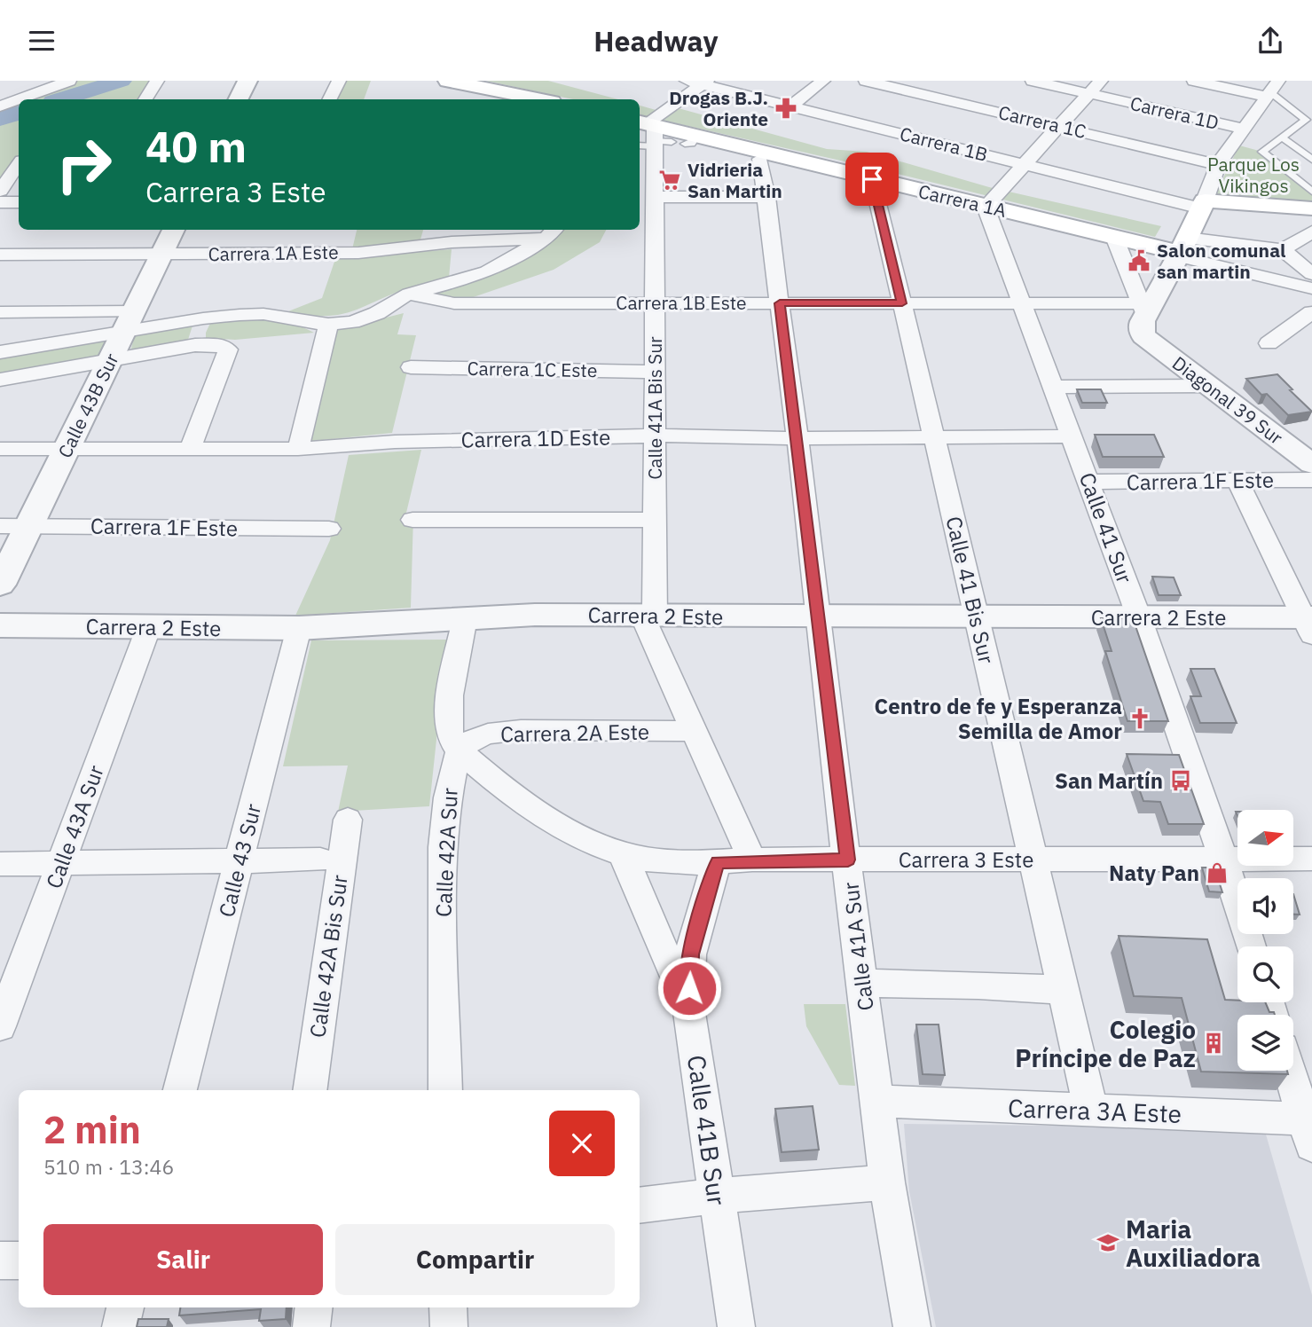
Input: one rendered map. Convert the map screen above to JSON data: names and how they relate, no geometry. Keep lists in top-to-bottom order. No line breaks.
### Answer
{"streets":{"main road":["Carrera 1B","Carrera 1A"],"street":["Carrera 1D","Carrera 1C","Carrera 1A Este","Carrera 1B Este","Carrera 1C Este","Diagonal 39 Sur","Calle 43B Sur","Calle 41A Bis Sur","Carrera 1D Este","Carrera 1F Este","Calle 41 Sur","Calle 41 Bis Sur","Carrera 2 Este","Carrera 2A Este","Calle 43A Sur","Calle 42A Sur","Carrera 3 Este","Calle 43 Sur","Calle 41A Sur","Calle 42A Bis Sur","Carrera 3A Este","Calle 41B Sur"]},"crossings":[["Carrera 1A","Calle 41A Bis Sur"],["Carrera 1A","Calle 41 Sur"],["Carrera 1A","Calle 41 Bis Sur"],["Carrera 1A Este","Calle 43B Sur"],["Carrera 1B Este","Diagonal 39 Sur"],["Carrera 1B Este","Calle 41A Bis Sur"],["Carrera 1B Este","Calle 41 Sur"],["Carrera 1B Este","Calle 41 Bis Sur"],["Carrera 1B Este","Calle 41A Sur"],["Carrera 1C Este","Calle 41A Bis Sur"],["Diagonal 39 Sur","Carrera 1F Este"],["Calle 43B Sur","Carrera 1D Este"],["Calle 43B Sur","Carrera 1F Este"],["Calle 41A Bis Sur","Carrera 1D Este"],["Calle 41A Bis Sur","Carrera 2 Este"],["Calle 41A Bis Sur","Carrera 2A Este"],["Calle 41A Bis Sur","Carrera 3 Este"],["Carrera 1D Este","Calle 41 Sur"],["Carrera 1D Este","Calle 41 Bis Sur"],["Carrera 1D Este","Calle 41A Sur"],["Carrera 1F Este","Calle 41 Sur"],["Calle 41 Sur","Carrera 2 Este"],["Calle 41 Sur","Carrera 3 Este"],["Calle 41 Bis Sur","Carrera 2 Este"],["Calle 41 Bis Sur","Carrera 3 Este"],["Calle 41 Bis Sur","Carrera 3A Este"],["Carrera 2 Este","Calle 43A Sur"],["Carrera 2 Este","Calle 43 Sur"],["Carrera 2 Este","Calle 41A Sur"],["Carrera 2A Este","Calle 42A Sur"],["Carrera 2A Este","Carrera 3 Este"],["Calle 42A Sur","Carrera 3 Este"],["Carrera 3 Este","Calle 41A Sur"],["Carrera 3 Este","Calle 41B Sur"],["Calle 41A Sur","Carrera 3A Este"]],"parks":["Parque Los Vikingos"],"places":{"pharmacy":["Drogas B.J. Oriente"],"supermarket":["Vidrieria San Martin"],"public building":["Salon comunal san martin"],"church":["Centro de fe y Esperanza Semilla de Amor"],"bus stop":["San Martín"],"shop":["Naty Pan"],"building":["Colegio Príncipe de Paz"],"school or university":["Maria Auxiliadora"]},"north":"right","page":{"header":"Headway","turn":["40 m","Carrera 3 Este"],"heading":["2 min","510 m · 13:46"],"buttons":["Salir","Compartir"]}}
